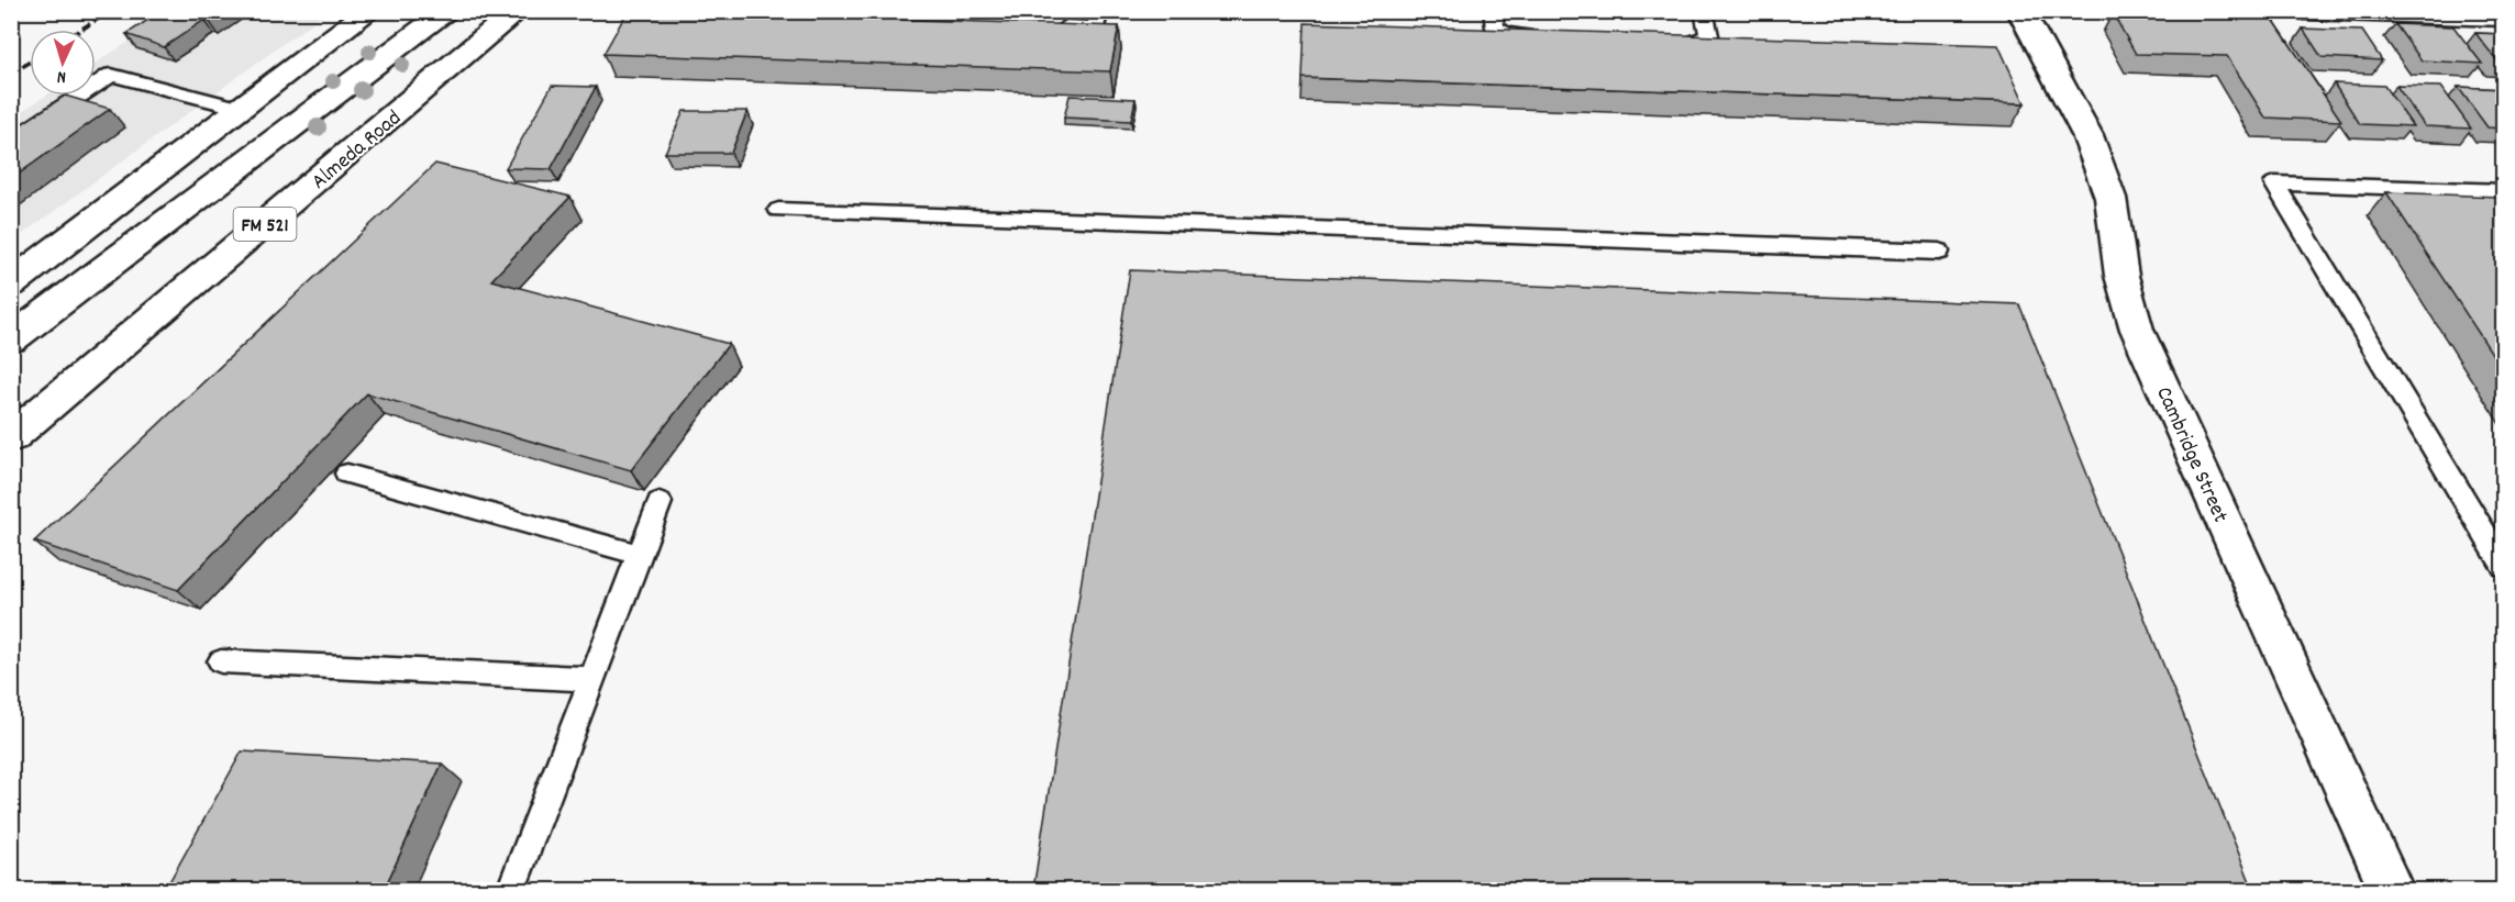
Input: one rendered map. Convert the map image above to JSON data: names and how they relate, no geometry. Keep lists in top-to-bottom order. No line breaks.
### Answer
{"streets":{"main road":["Almeda Road","FM 521","Cambridge Street"]},"north":"bottom"}
